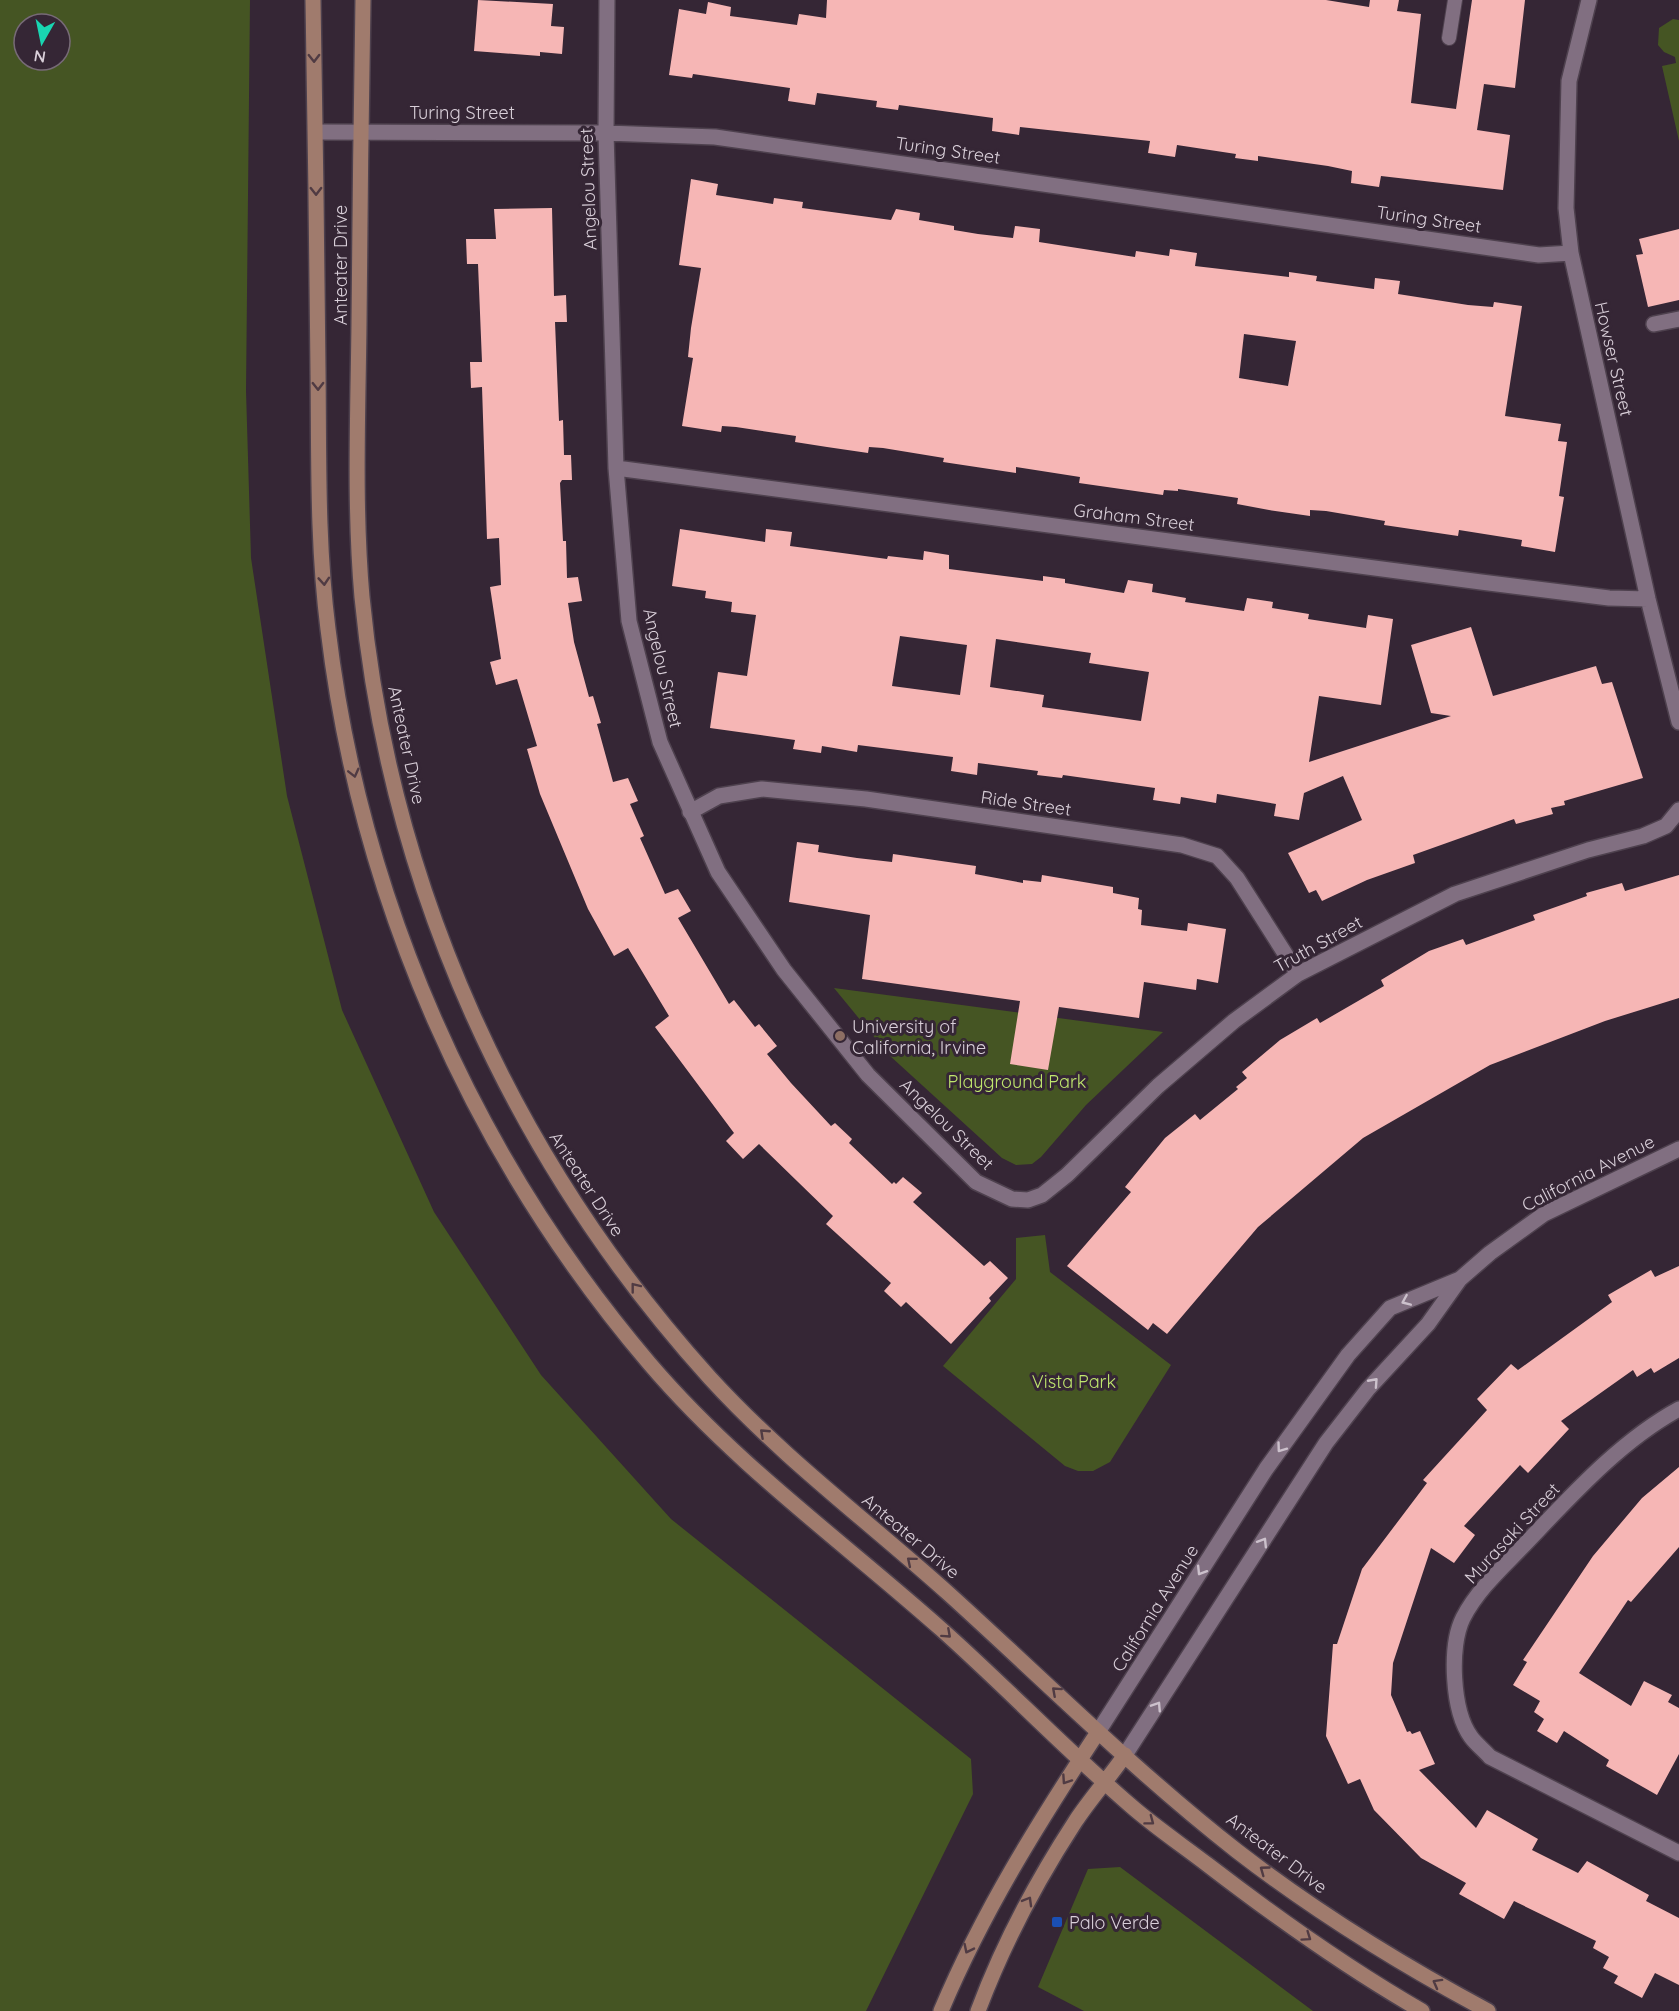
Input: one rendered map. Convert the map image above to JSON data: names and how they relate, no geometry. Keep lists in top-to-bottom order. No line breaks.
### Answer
{"streets":{"main road":["Anteater Drive","California Avenue"],"street":["Turing Street","Angelou Street","Howser Street","Graham Street","Ride Street","Truth Street","Murasaki Street"]},"crossings":[["Turing Street","Angelou Street"],["Turing Street","Anteater Drive"],["Turing Street","Howser Street"],["Angelou Street","Graham Street"],["Angelou Street","Ride Street"],["Angelou Street","Truth Street"],["Anteater Drive","California Avenue"],["Howser Street","Graham Street"],["Ride Street","Truth Street"]],"parks":["Playground Park","Vista Park"],"places":{"other":["University of California, Irvine"],"transit":["Palo Verde"]},"north":"bottom"}
